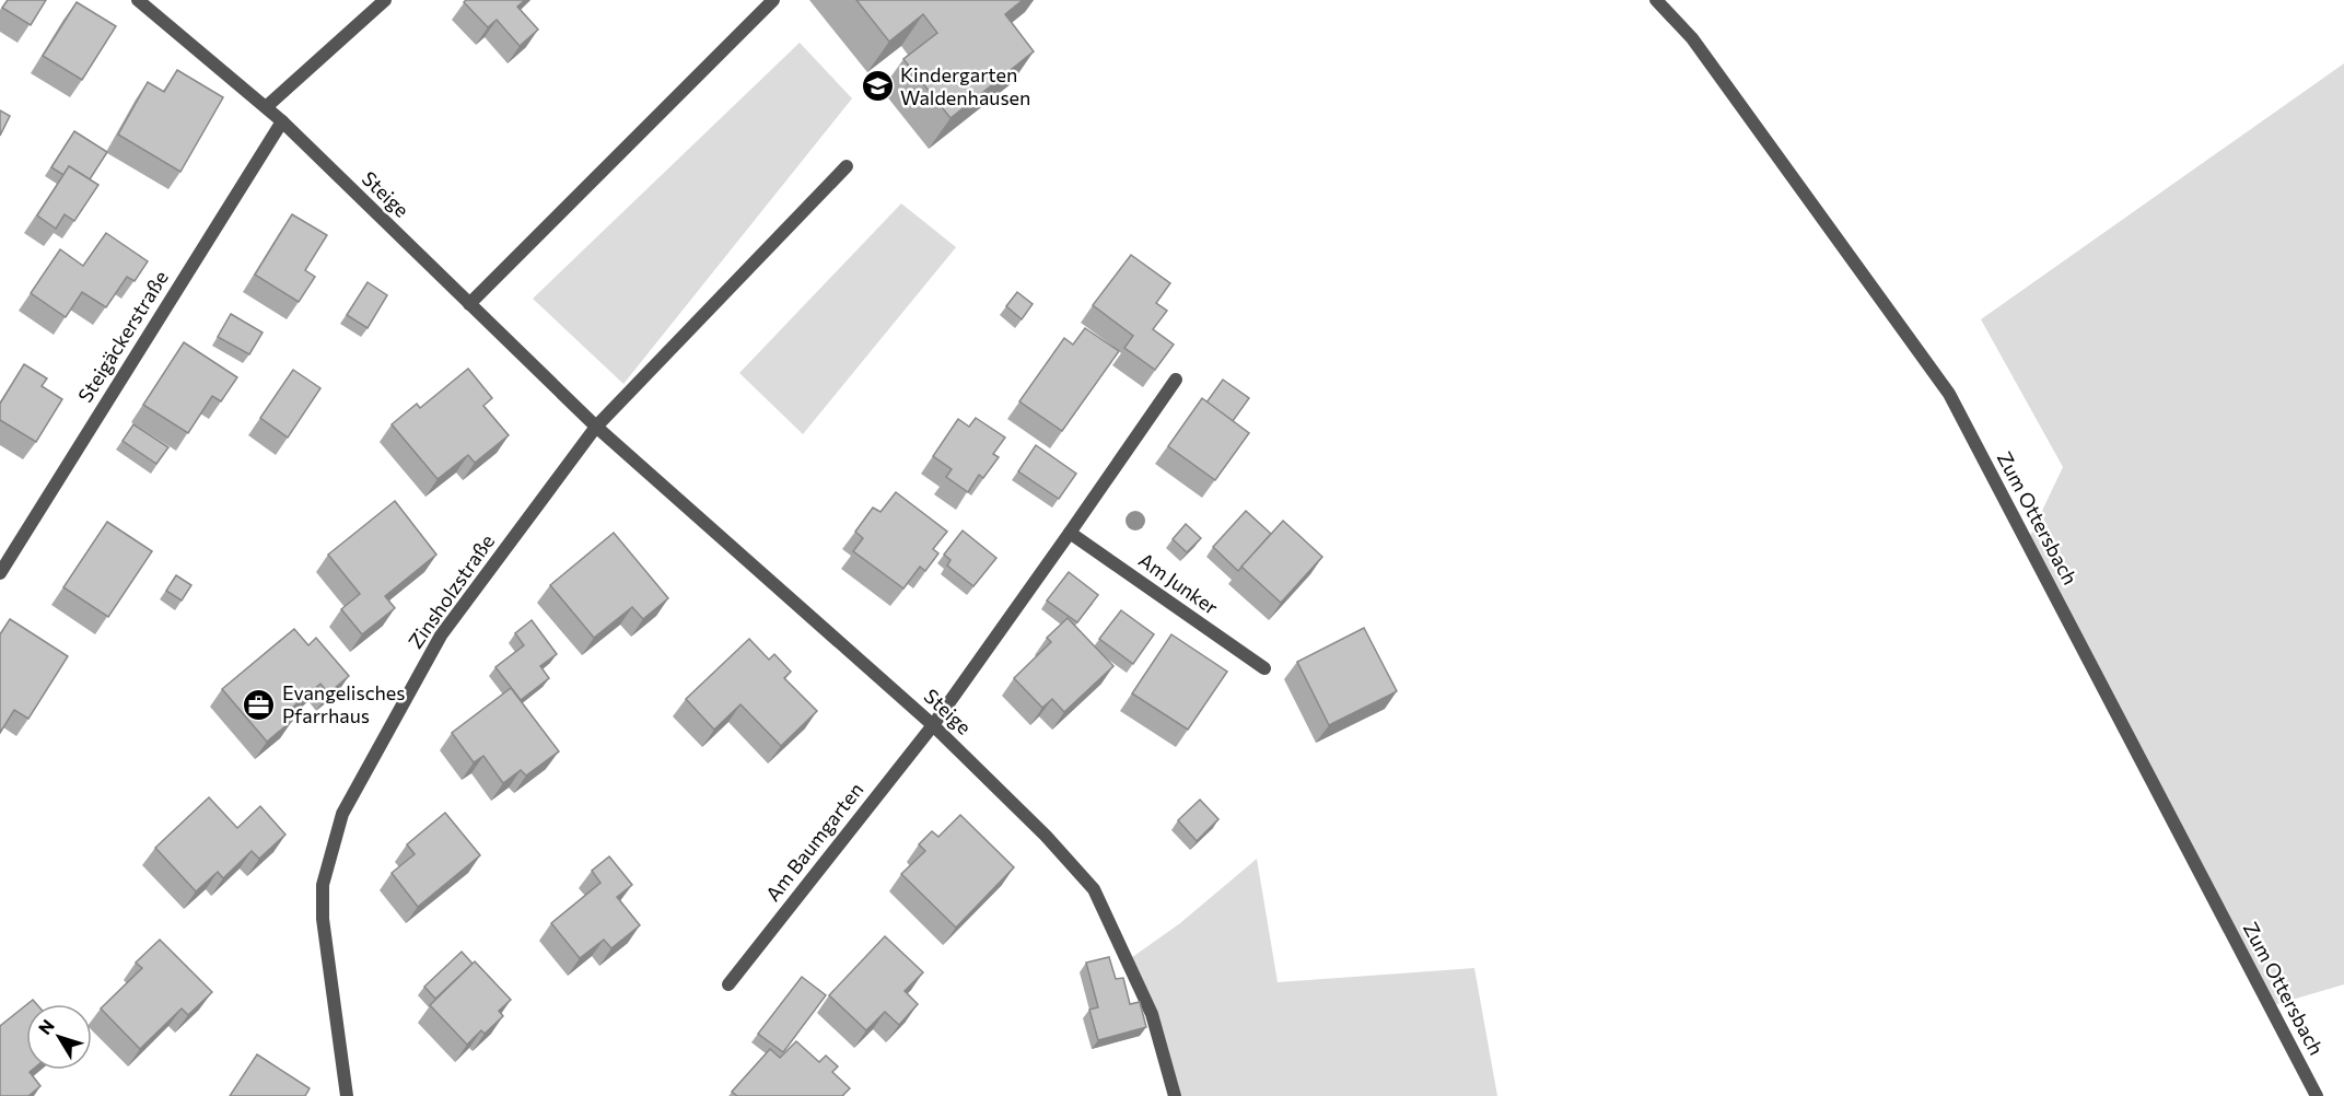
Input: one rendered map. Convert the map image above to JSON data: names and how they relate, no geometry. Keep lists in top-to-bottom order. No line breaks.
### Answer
{"streets":{"street":["Steige","Steigäckerstraße","Zum Ottersbach","Am Junker","Zinsholzstraße","Am Baumgarten"]},"crossings":[["Steige","Steigäckerstraße"],["Steige","Zinsholzstraße"],["Steige","Am Baumgarten"]],"places":{"school or university":["Kindergarten Waldenhausen"],"office":["Evangelisches Pfarrhaus"]},"north":"top left"}
